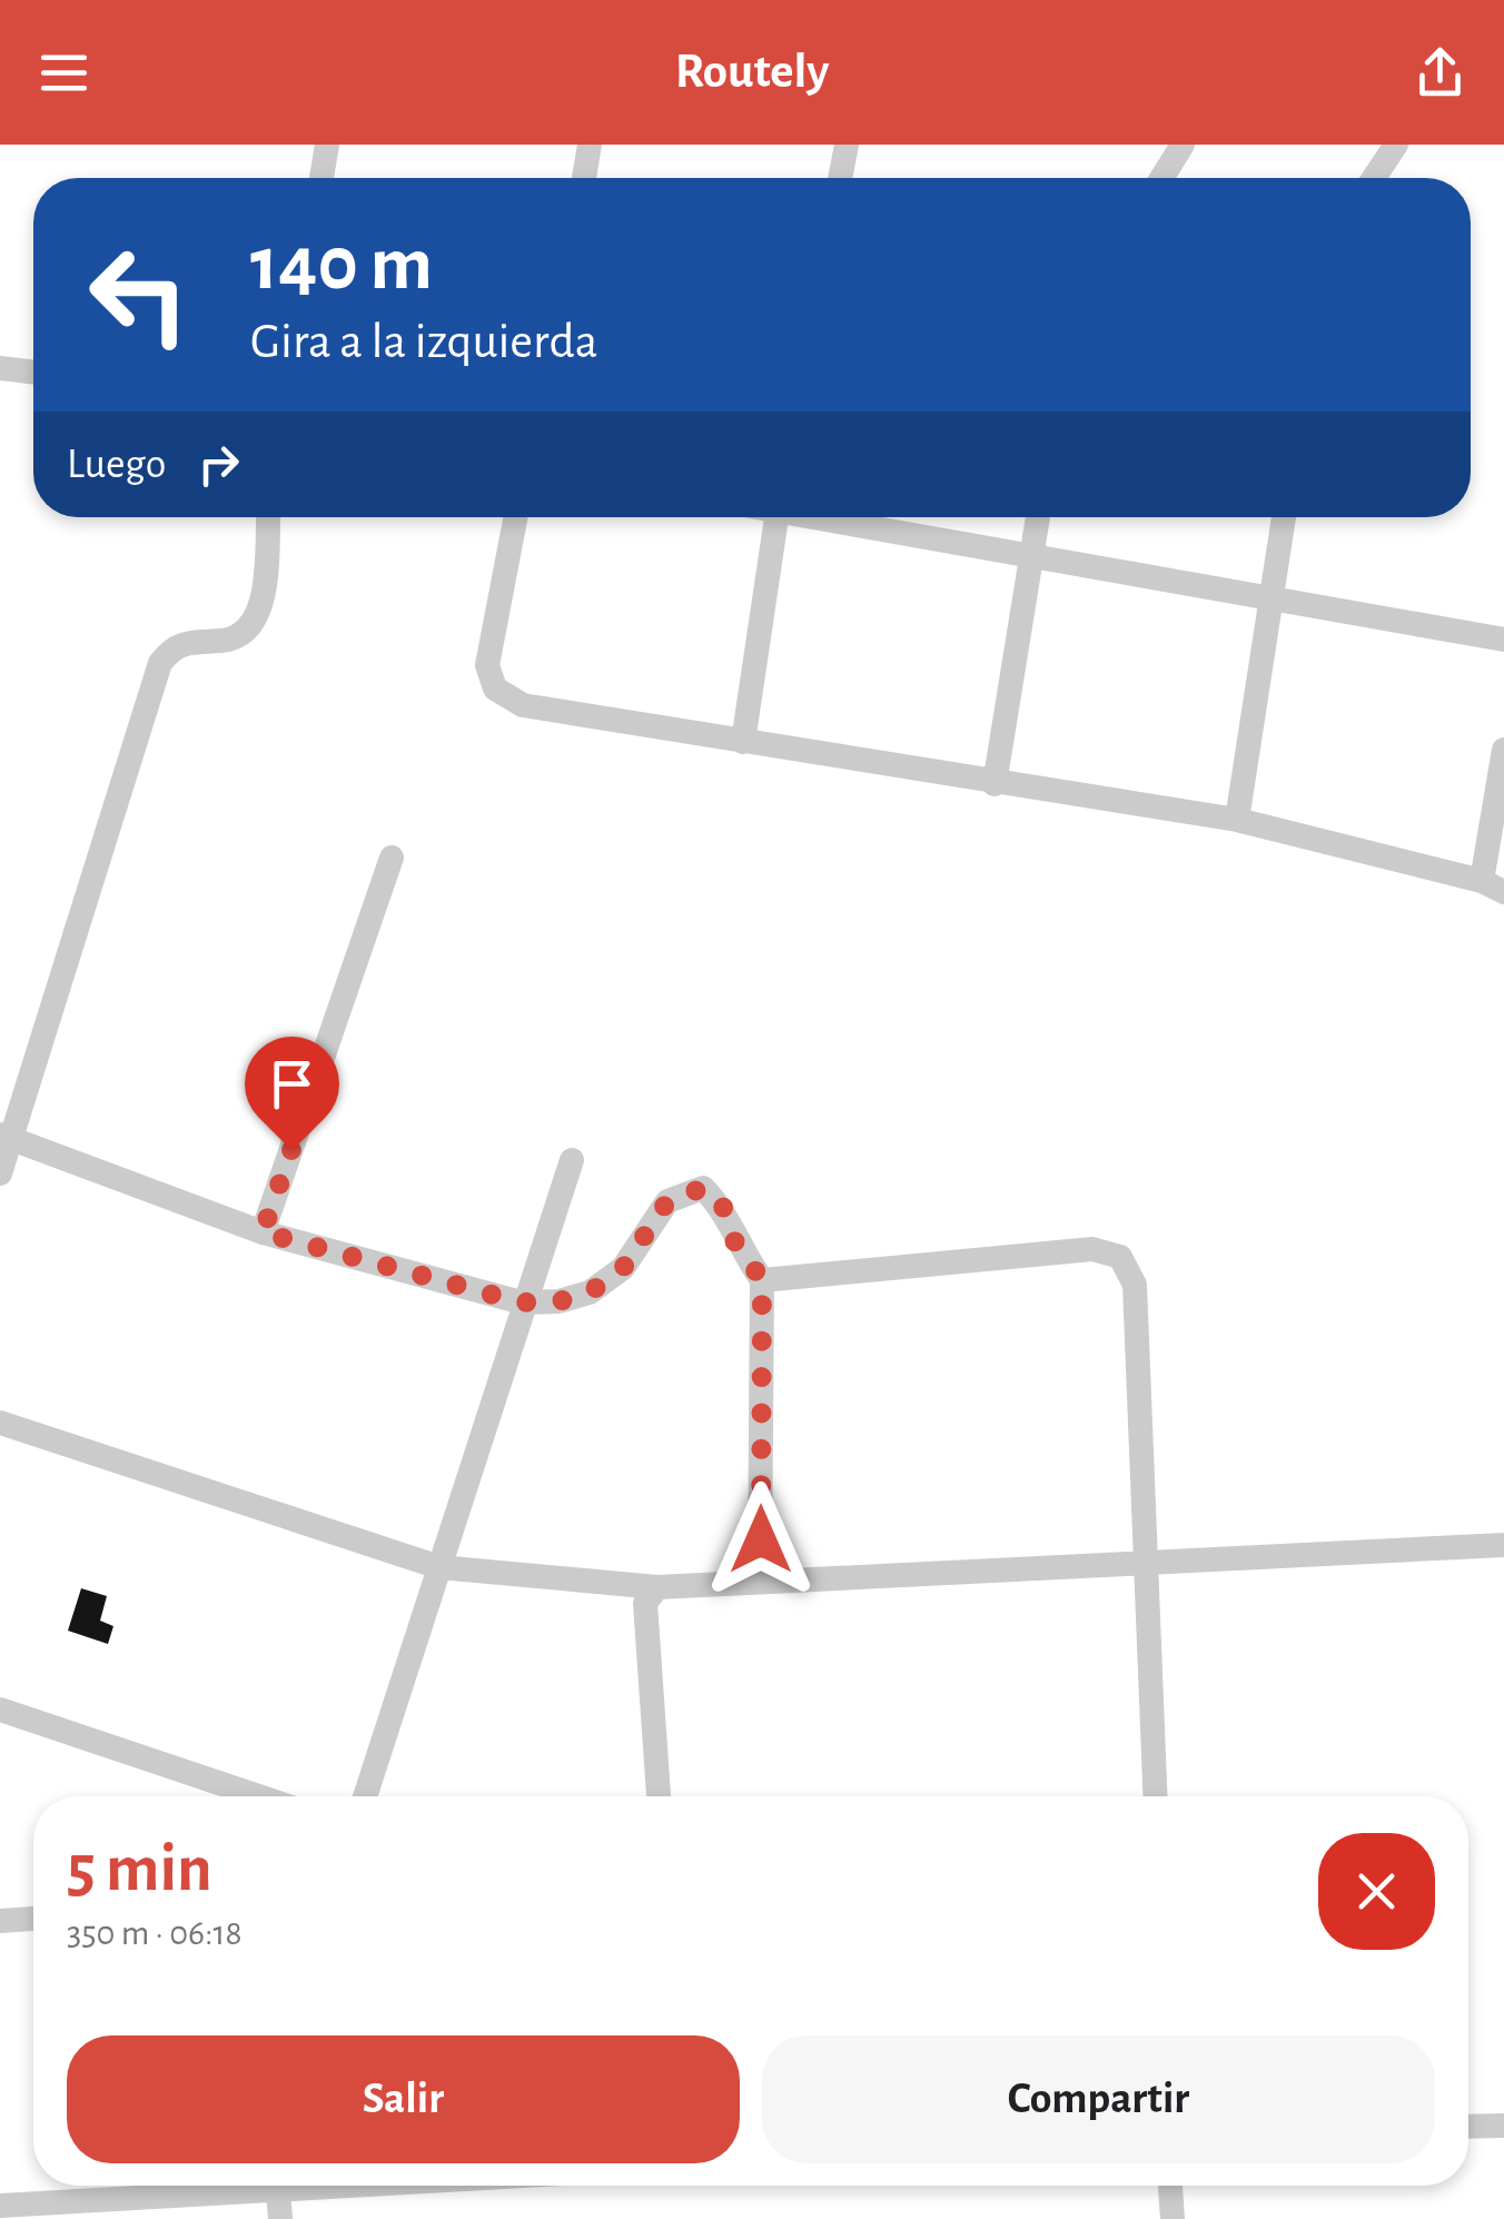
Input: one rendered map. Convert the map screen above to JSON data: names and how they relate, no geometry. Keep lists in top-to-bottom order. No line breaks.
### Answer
{"page":{"header":"Routely","turn":["140 m","Gira a la izquierda"],"then":"Luego","heading":["5 min","350 m · 06:18"],"buttons":["Salir","Compartir"]}}
